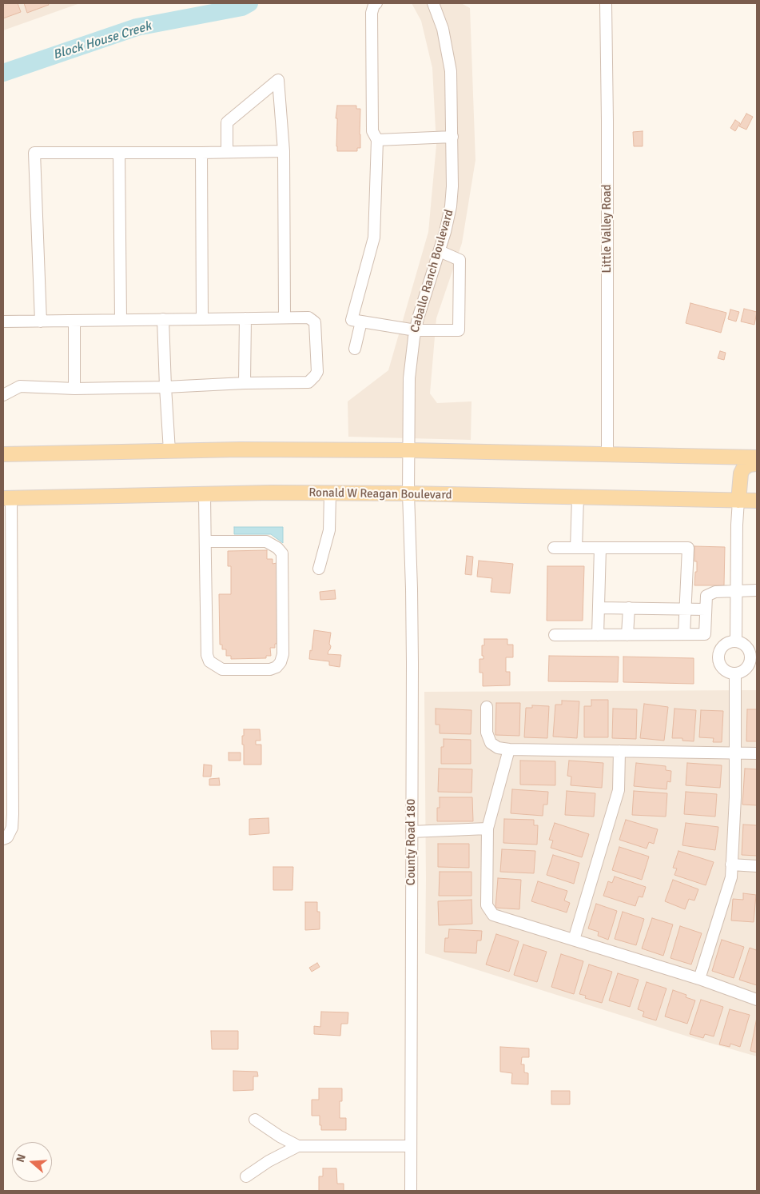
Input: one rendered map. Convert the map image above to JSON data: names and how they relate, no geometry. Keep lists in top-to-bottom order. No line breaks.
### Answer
{"streets":{"main road":["Ronald W Reagan Boulevard"],"street":["Little Valley Road","Caballo Ranch Boulevard","County Road 180"]},"crossings":[["Caballo Ranch Boulevard","Ronald W Reagan Boulevard"],["Caballo Ranch Boulevard","County Road 180"],["Ronald W Reagan Boulevard","County Road 180"]],"water":["Block House Creek"],"north":"left"}
